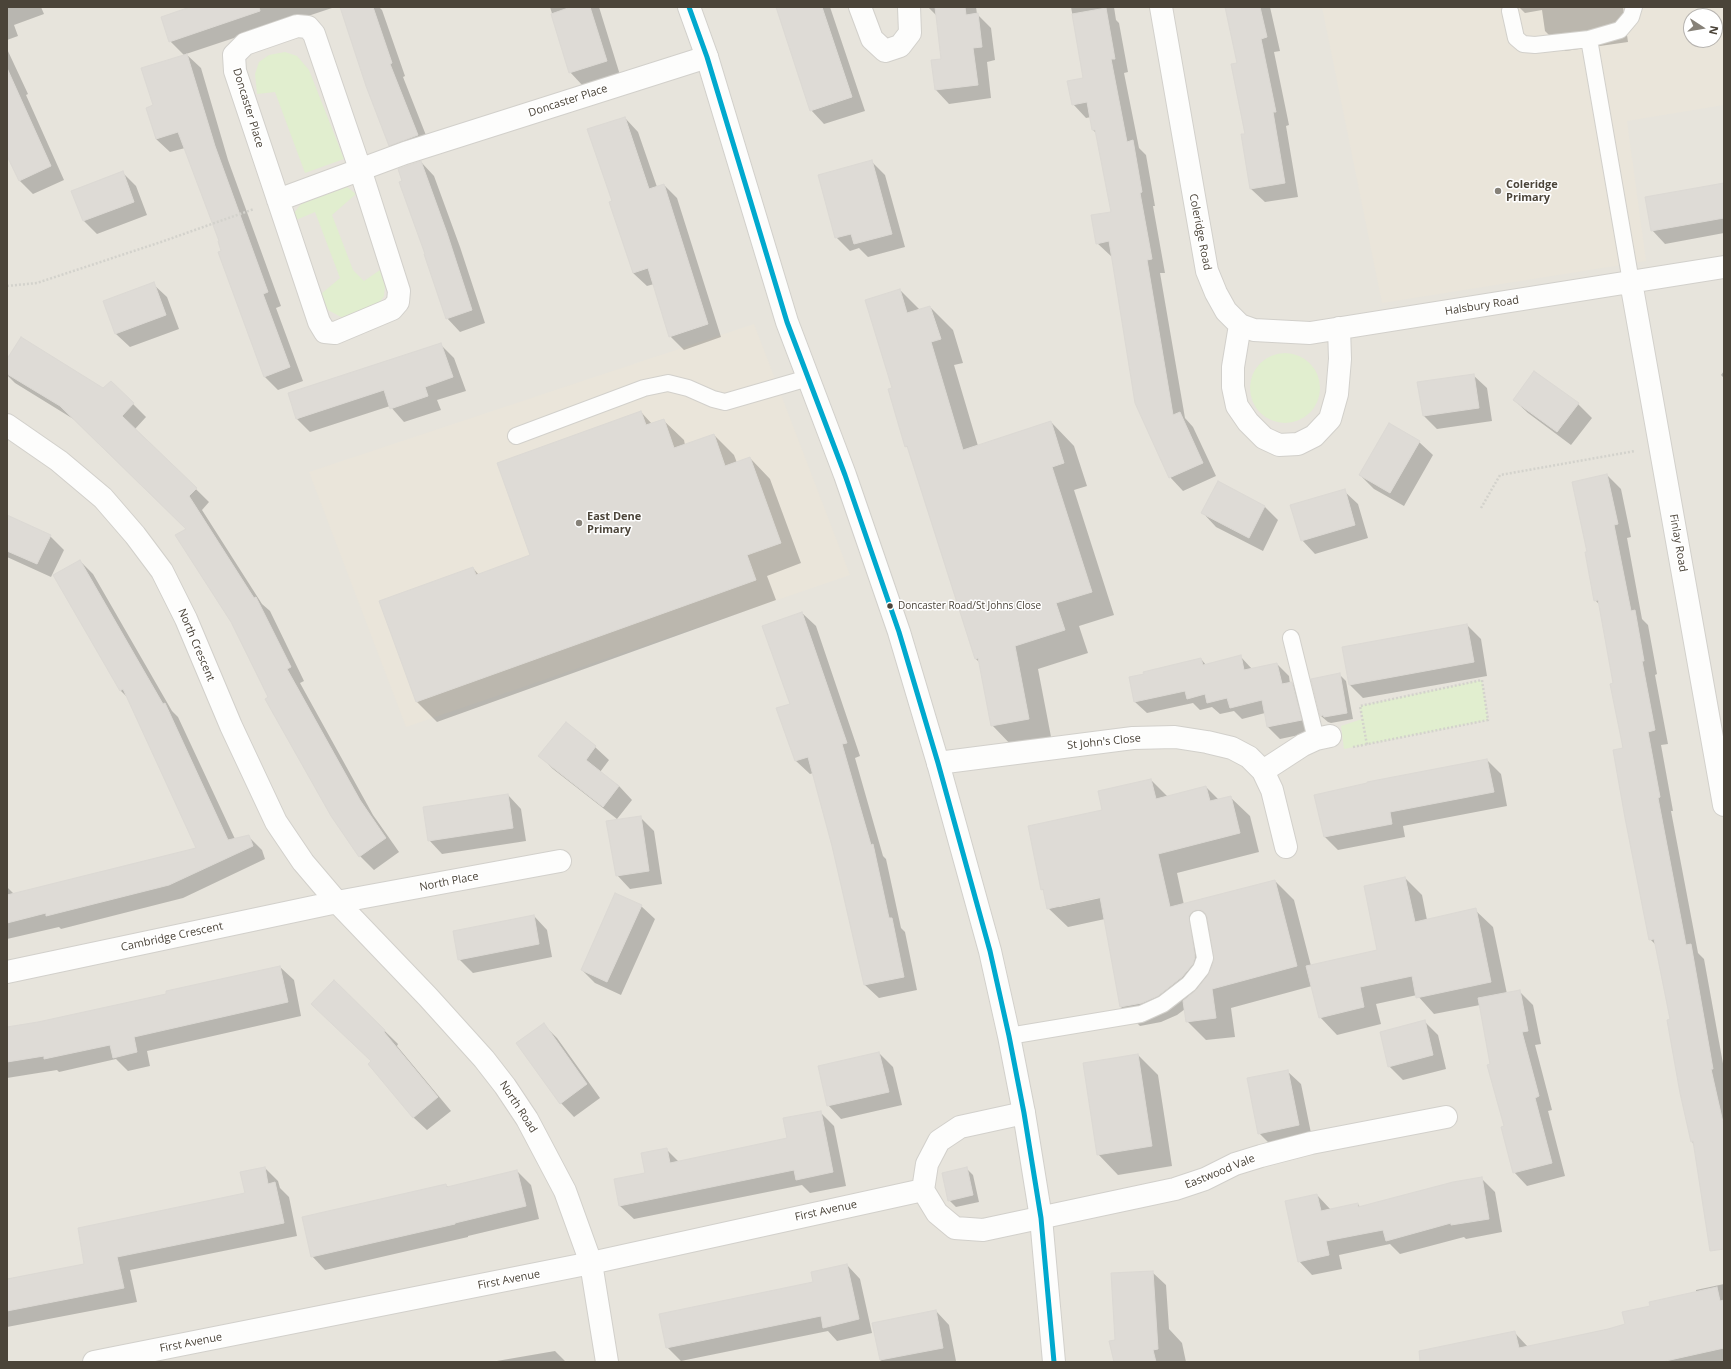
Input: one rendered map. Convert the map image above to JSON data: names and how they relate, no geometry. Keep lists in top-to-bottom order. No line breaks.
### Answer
{"streets":{"street":["Doncaster Place","Coleridge Road","Halsbury Road","Finlay Road","North Crescent","St John's Close","North Place","Cambridge Crescent","North Road","Eastwood Vale","First Avenue"]},"crossings":[["Coleridge Road","Halsbury Road"],["Halsbury Road","Finlay Road"],["North Crescent","North Place"],["North Crescent","Cambridge Crescent"],["North Crescent","North Road"],["North Place","Cambridge Crescent"],["North Place","North Road"],["Cambridge Crescent","North Road"],["North Road","First Avenue"],["Eastwood Vale","First Avenue"]],"places":["Coleridge Primary","East Dene Primary","Doncaster Road/St Johns Close"],"north":"right"}
